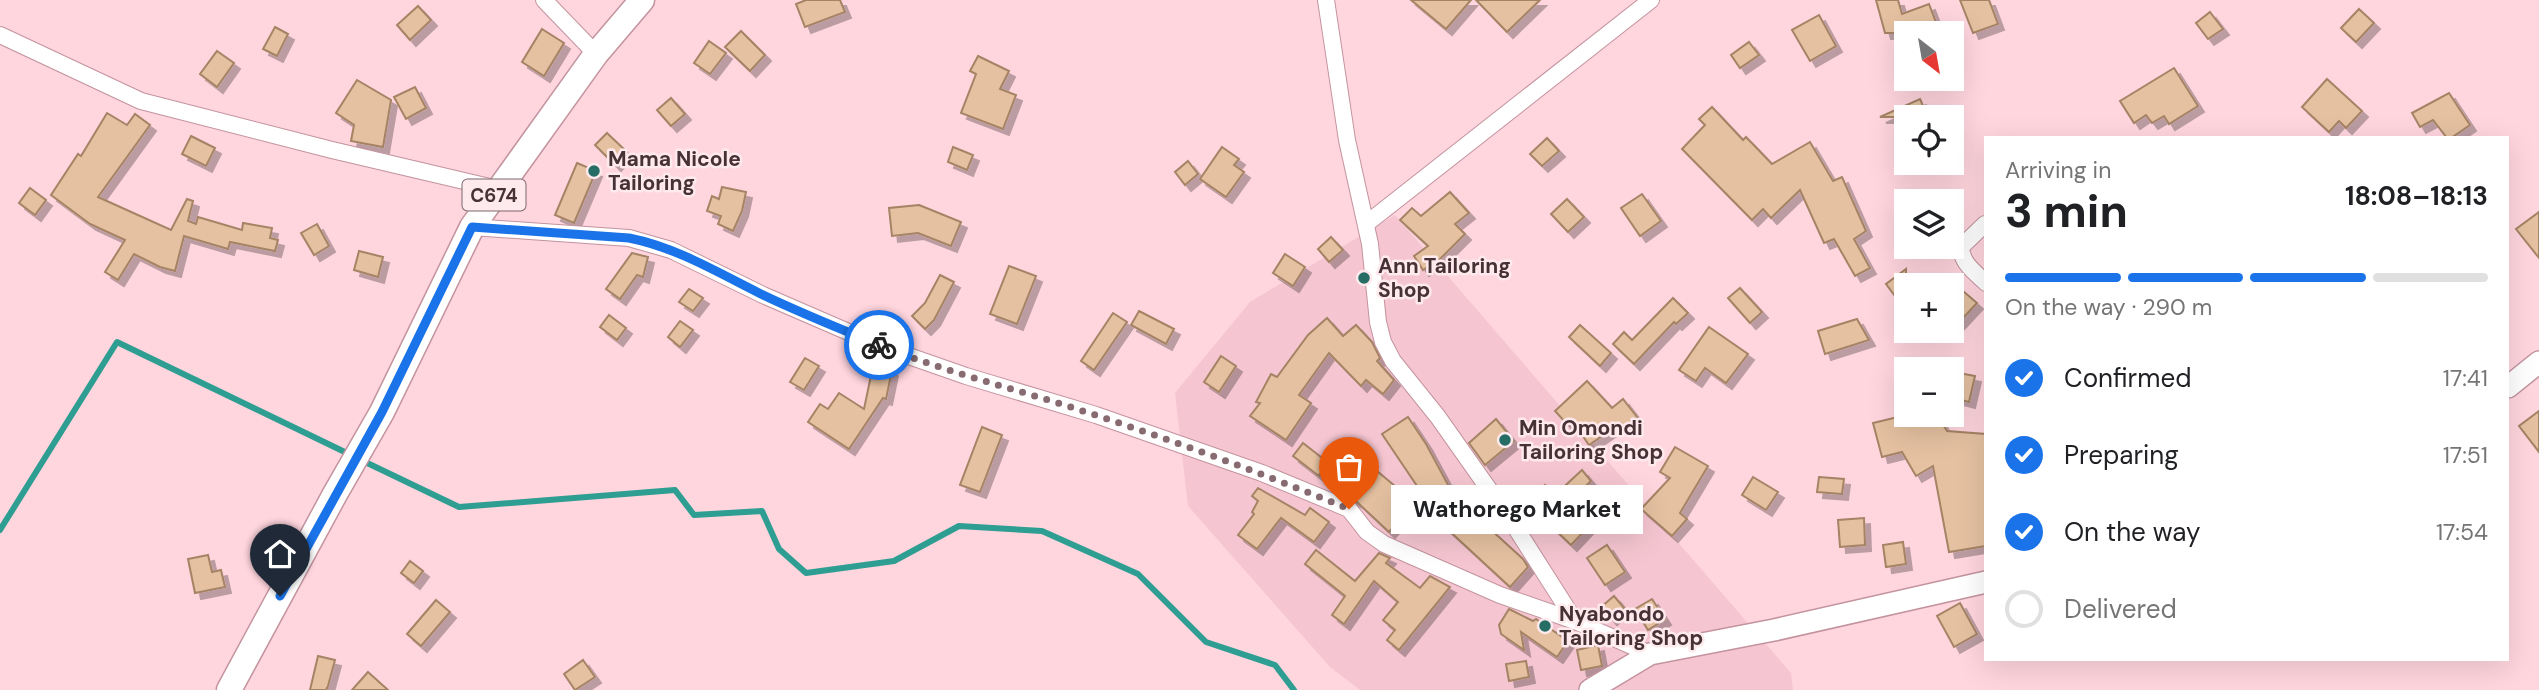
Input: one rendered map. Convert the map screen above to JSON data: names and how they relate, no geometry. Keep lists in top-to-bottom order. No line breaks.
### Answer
{"streets":{"main road":["C674"]},"places":["Mama Nicole Tailoring","Ann Tailoring Shop","Min Omondi Tailoring Shop","Wathorego Market","Nyabondo Tailoring Shop"],"north":"bottom right","page":{"map_buttons":["+","−"],"heading":["3 min","Arriving in","18:08–18:13"],"bar":"On the way · 290 m","list":[["Confirmed","17:41"],["Preparing","17:51"],["On the way","17:54"],"Delivered"],"bubble":"Wathorego Market"}}
